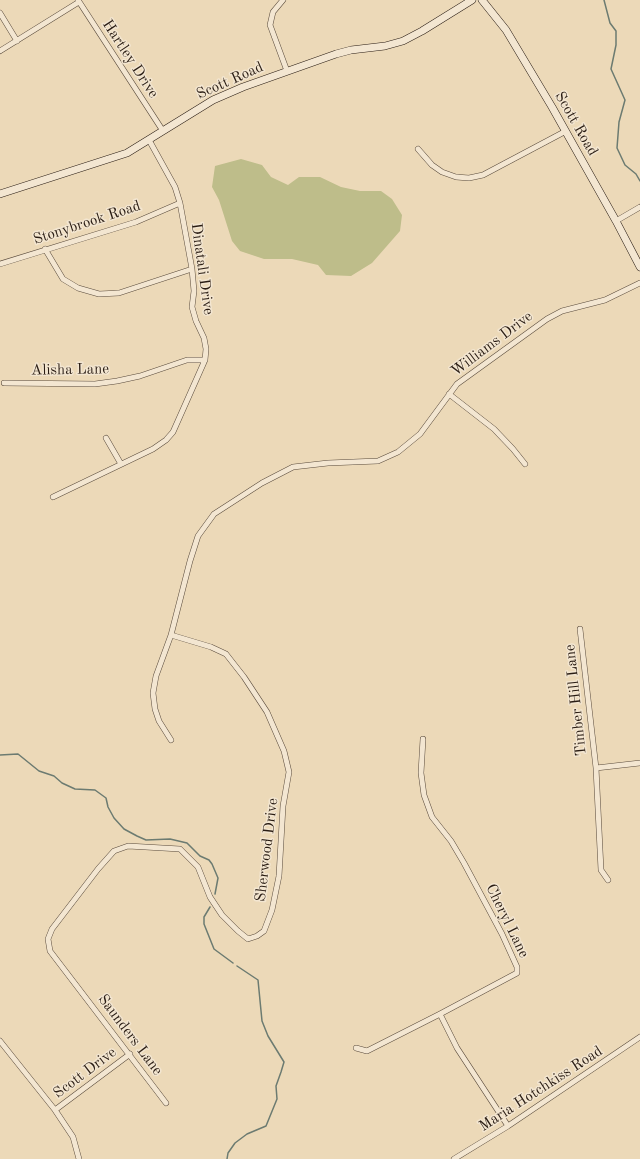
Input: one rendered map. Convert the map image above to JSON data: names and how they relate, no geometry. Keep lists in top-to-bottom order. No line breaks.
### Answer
{"streets":{"main road":["Scott Road"],"street":["Hartley Drive","Stonybrook Road","Dinatali Drive","Williams Drive","Alisha Lane","Timber Hill Lane","Sherwood Drive","Cheryl Lane","Saunders Lane","Scott Drive","Maria Hotchkiss Road"]},"crossings":[["Hartley Drive","Scott Road"],["Scott Road","Dinatali Drive"],["Stonybrook Road","Dinatali Drive"],["Dinatali Drive","Alisha Lane"],["Williams Drive","Sherwood Drive"],["Sherwood Drive","Saunders Lane"],["Saunders Lane","Scott Drive"]]}
